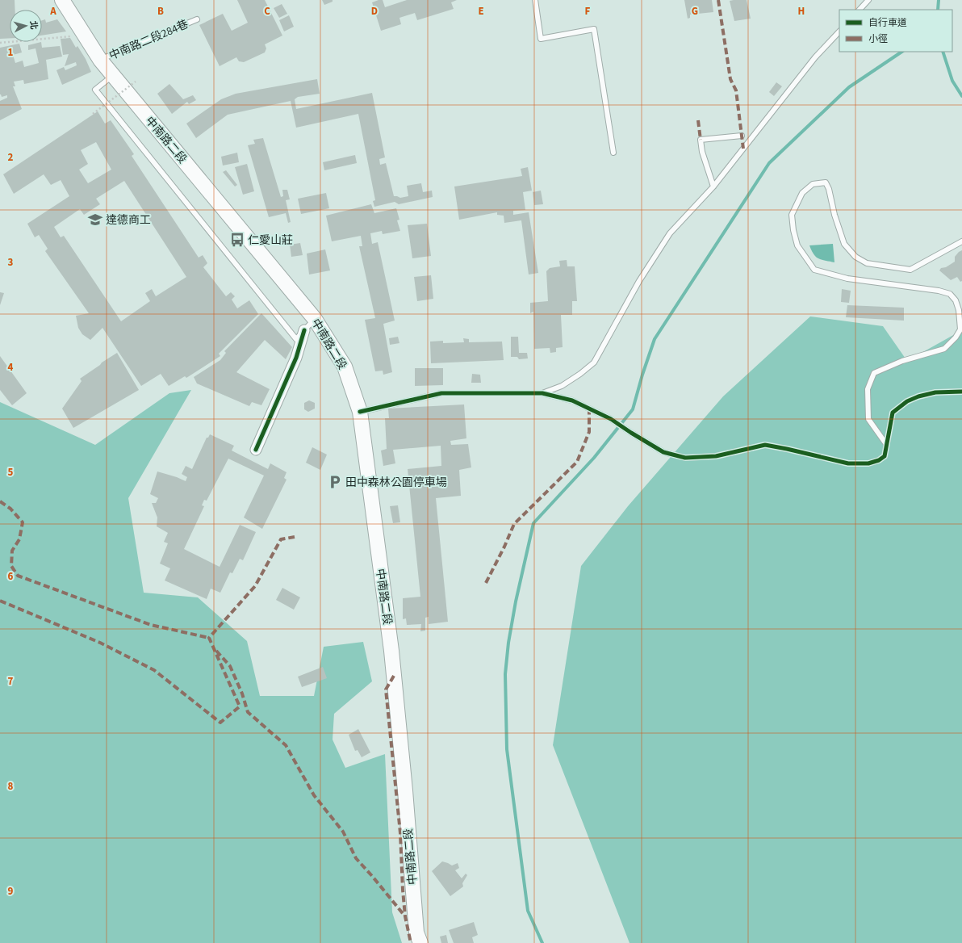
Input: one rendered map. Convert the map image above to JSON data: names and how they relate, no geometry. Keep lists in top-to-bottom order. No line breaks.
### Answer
{"streets":{"main road":["中南路二段"],"lane":["中南路二段284巷"]},"crossings":[["中南路二段284巷","中南路二段"]],"places":{"school or university":["達德商工"],"bus stop":["仁愛山莊"],"parking":["田中森林公園停車場"]},"legend":["自行車道","小徑"],"north":"right","grid":{"columns":["A","B","C","D","E","F","G","H"],"rows":["1","2","3","4","5","6","7","8","9"]}}
